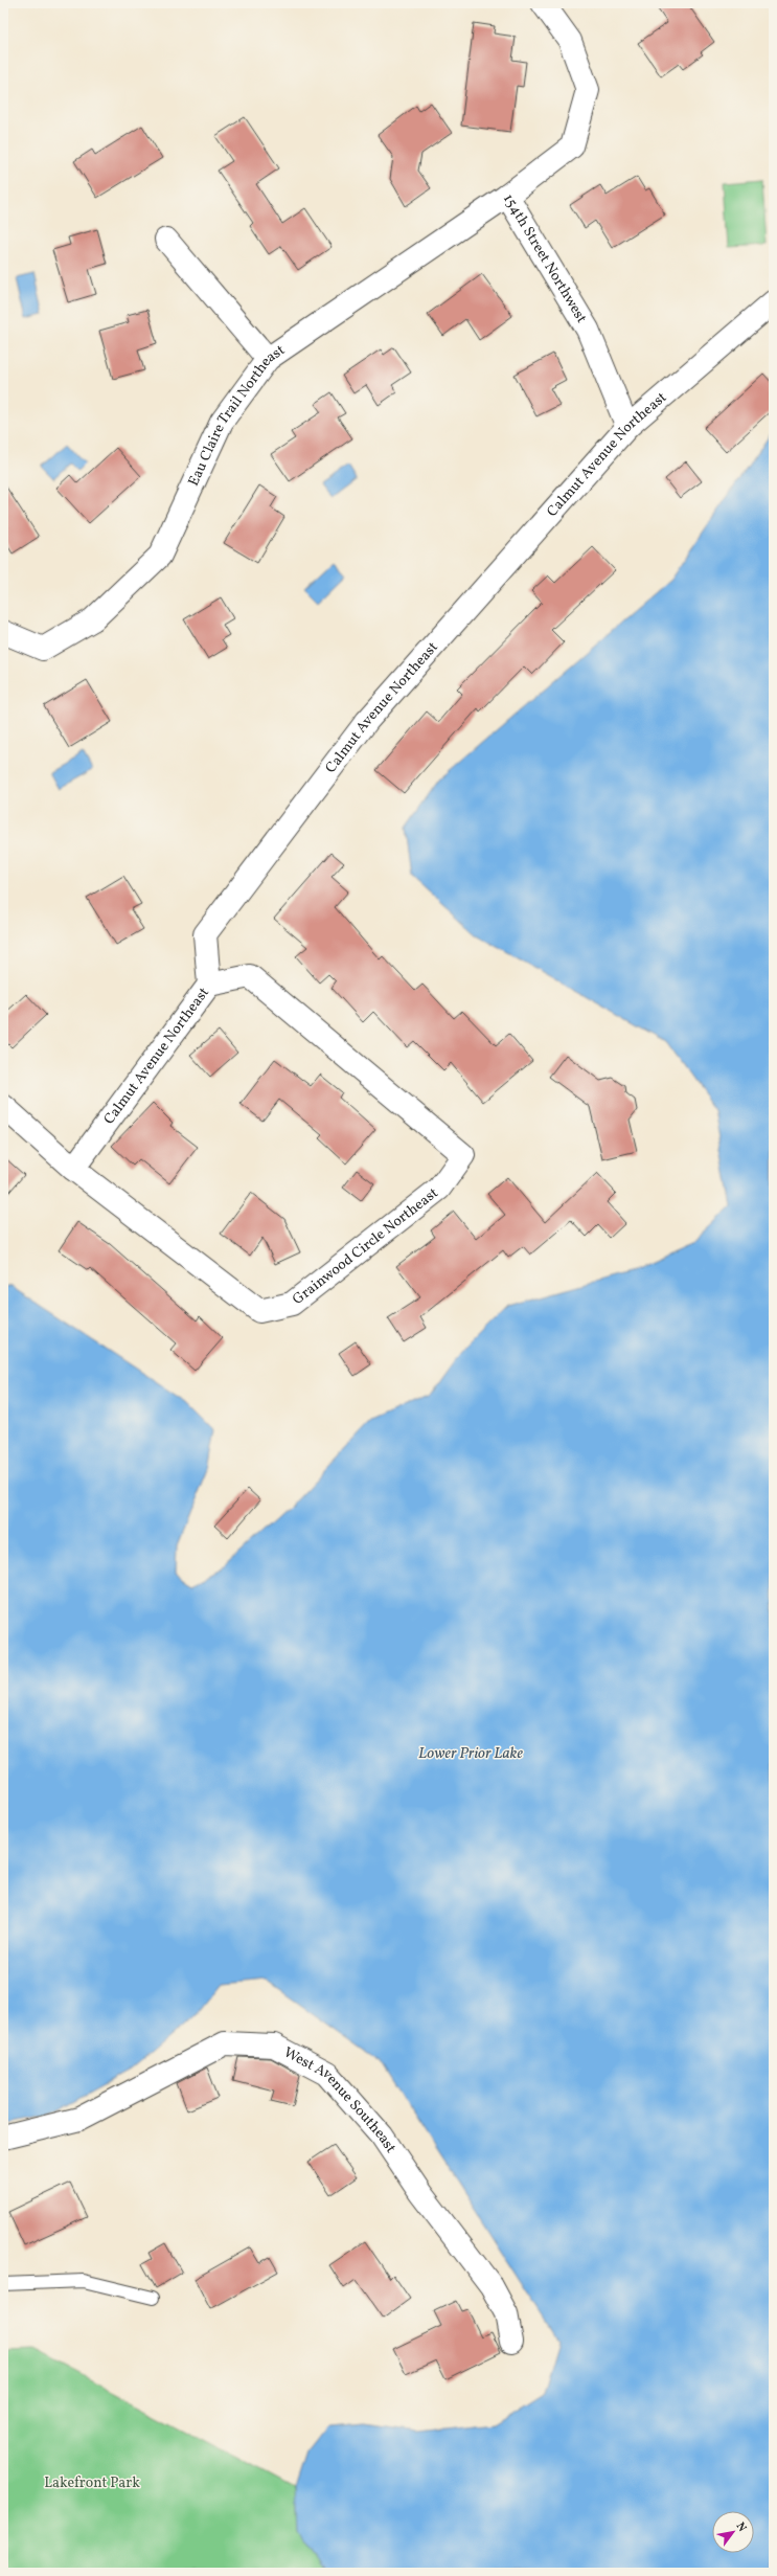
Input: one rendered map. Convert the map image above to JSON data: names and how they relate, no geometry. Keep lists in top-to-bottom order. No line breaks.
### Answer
{"streets":{"street":["154th Street Northwest","Eau Claire Trail Northeast","Calmut Avenue Northeast","Grainwood Circle Northeast","West Avenue Southeast"]},"crossings":[["154th Street Northwest","Eau Claire Trail Northeast"],["154th Street Northwest","Calmut Avenue Northeast"],["Calmut Avenue Northeast","Grainwood Circle Northeast"]],"water":["Lower Prior Lake"],"parks":["Lakefront Park"],"north":"top right"}
